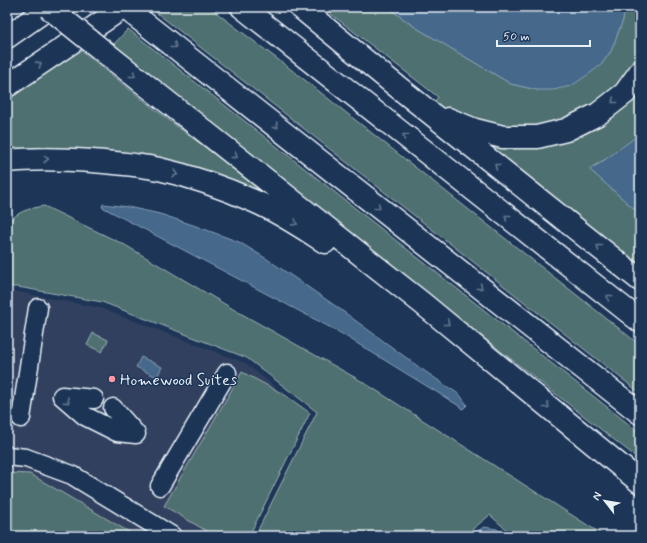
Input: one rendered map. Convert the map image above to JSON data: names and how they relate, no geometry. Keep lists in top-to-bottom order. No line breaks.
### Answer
{"places":["Homewood Suites"],"scale_bar":"50 m","north":"top left"}
